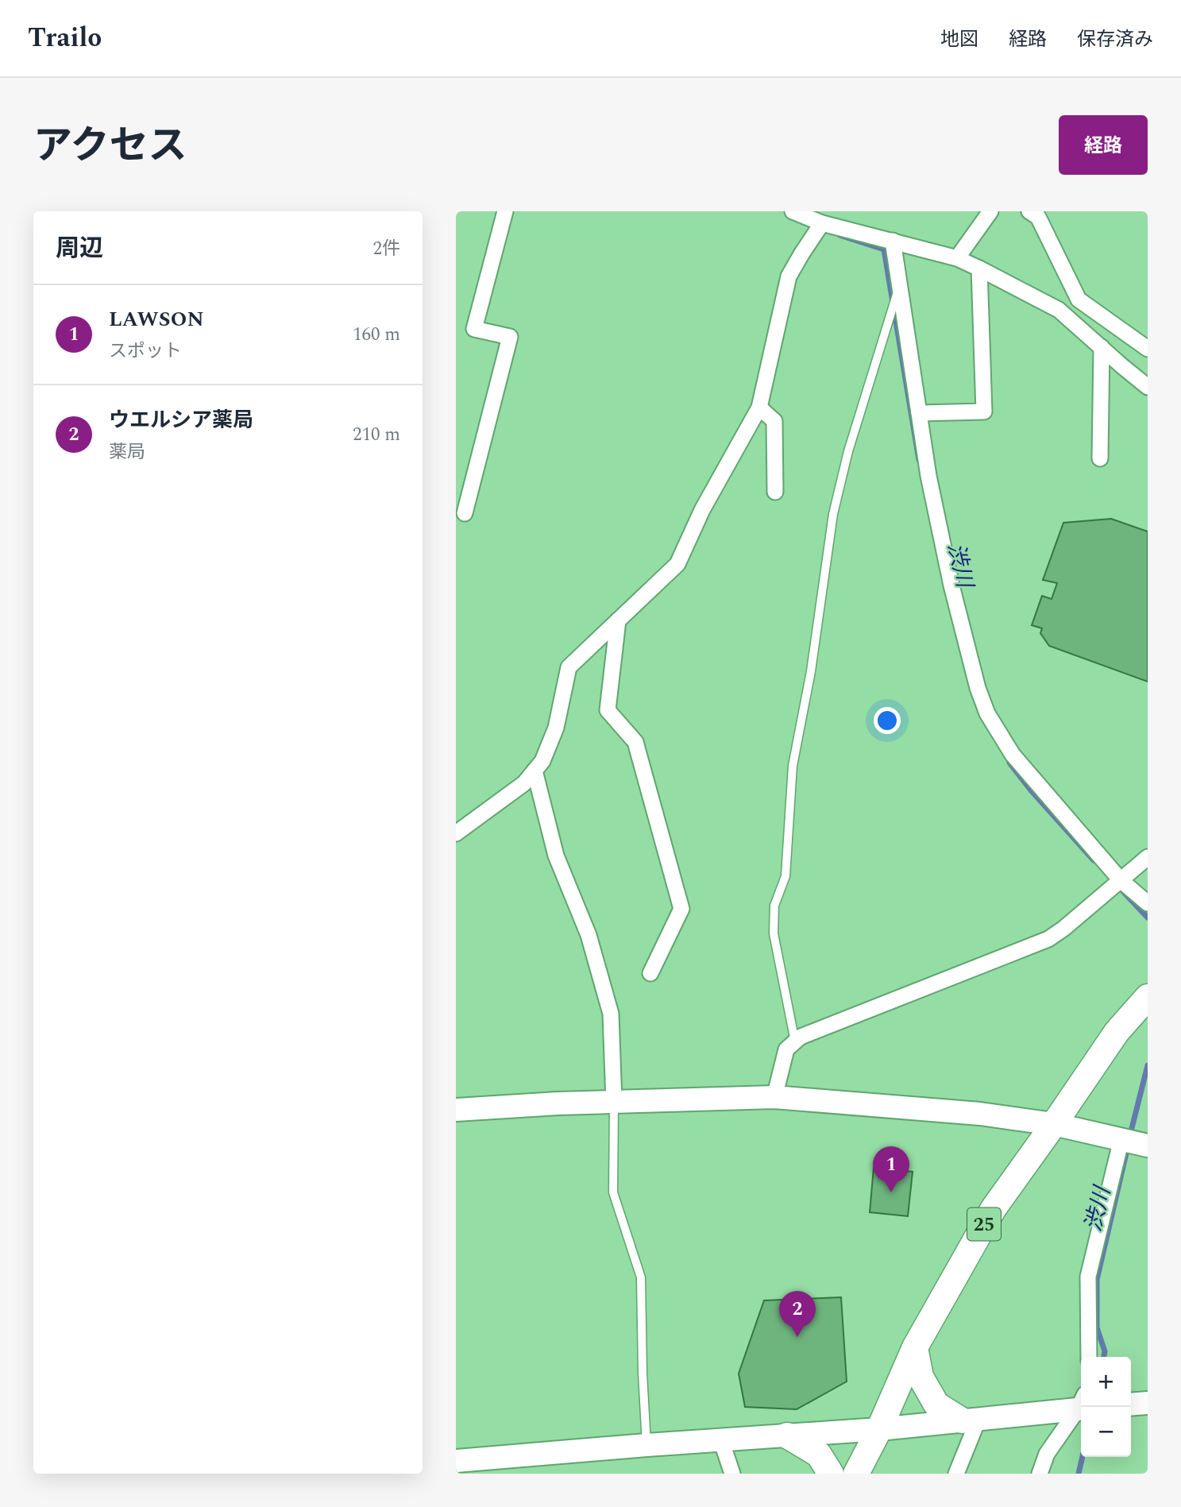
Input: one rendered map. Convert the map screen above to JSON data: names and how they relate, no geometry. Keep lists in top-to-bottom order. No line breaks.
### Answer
{"streets":{"main road":["25"]},"water":["渋川"],"page":{"header":"Trailo","nav":["地図","経路","保存済み"],"title":"アクセス","buttons":"経路","heading":["周辺","2件"],"list":[{"mark":"1","name":"LAWSON","note":"スポット","value":"160 m"},{"mark":"2","name":"ウエルシア薬局","note":"薬局","value":"210 m"}],"pins":["1","2"],"map_buttons":["+","−"]}}
